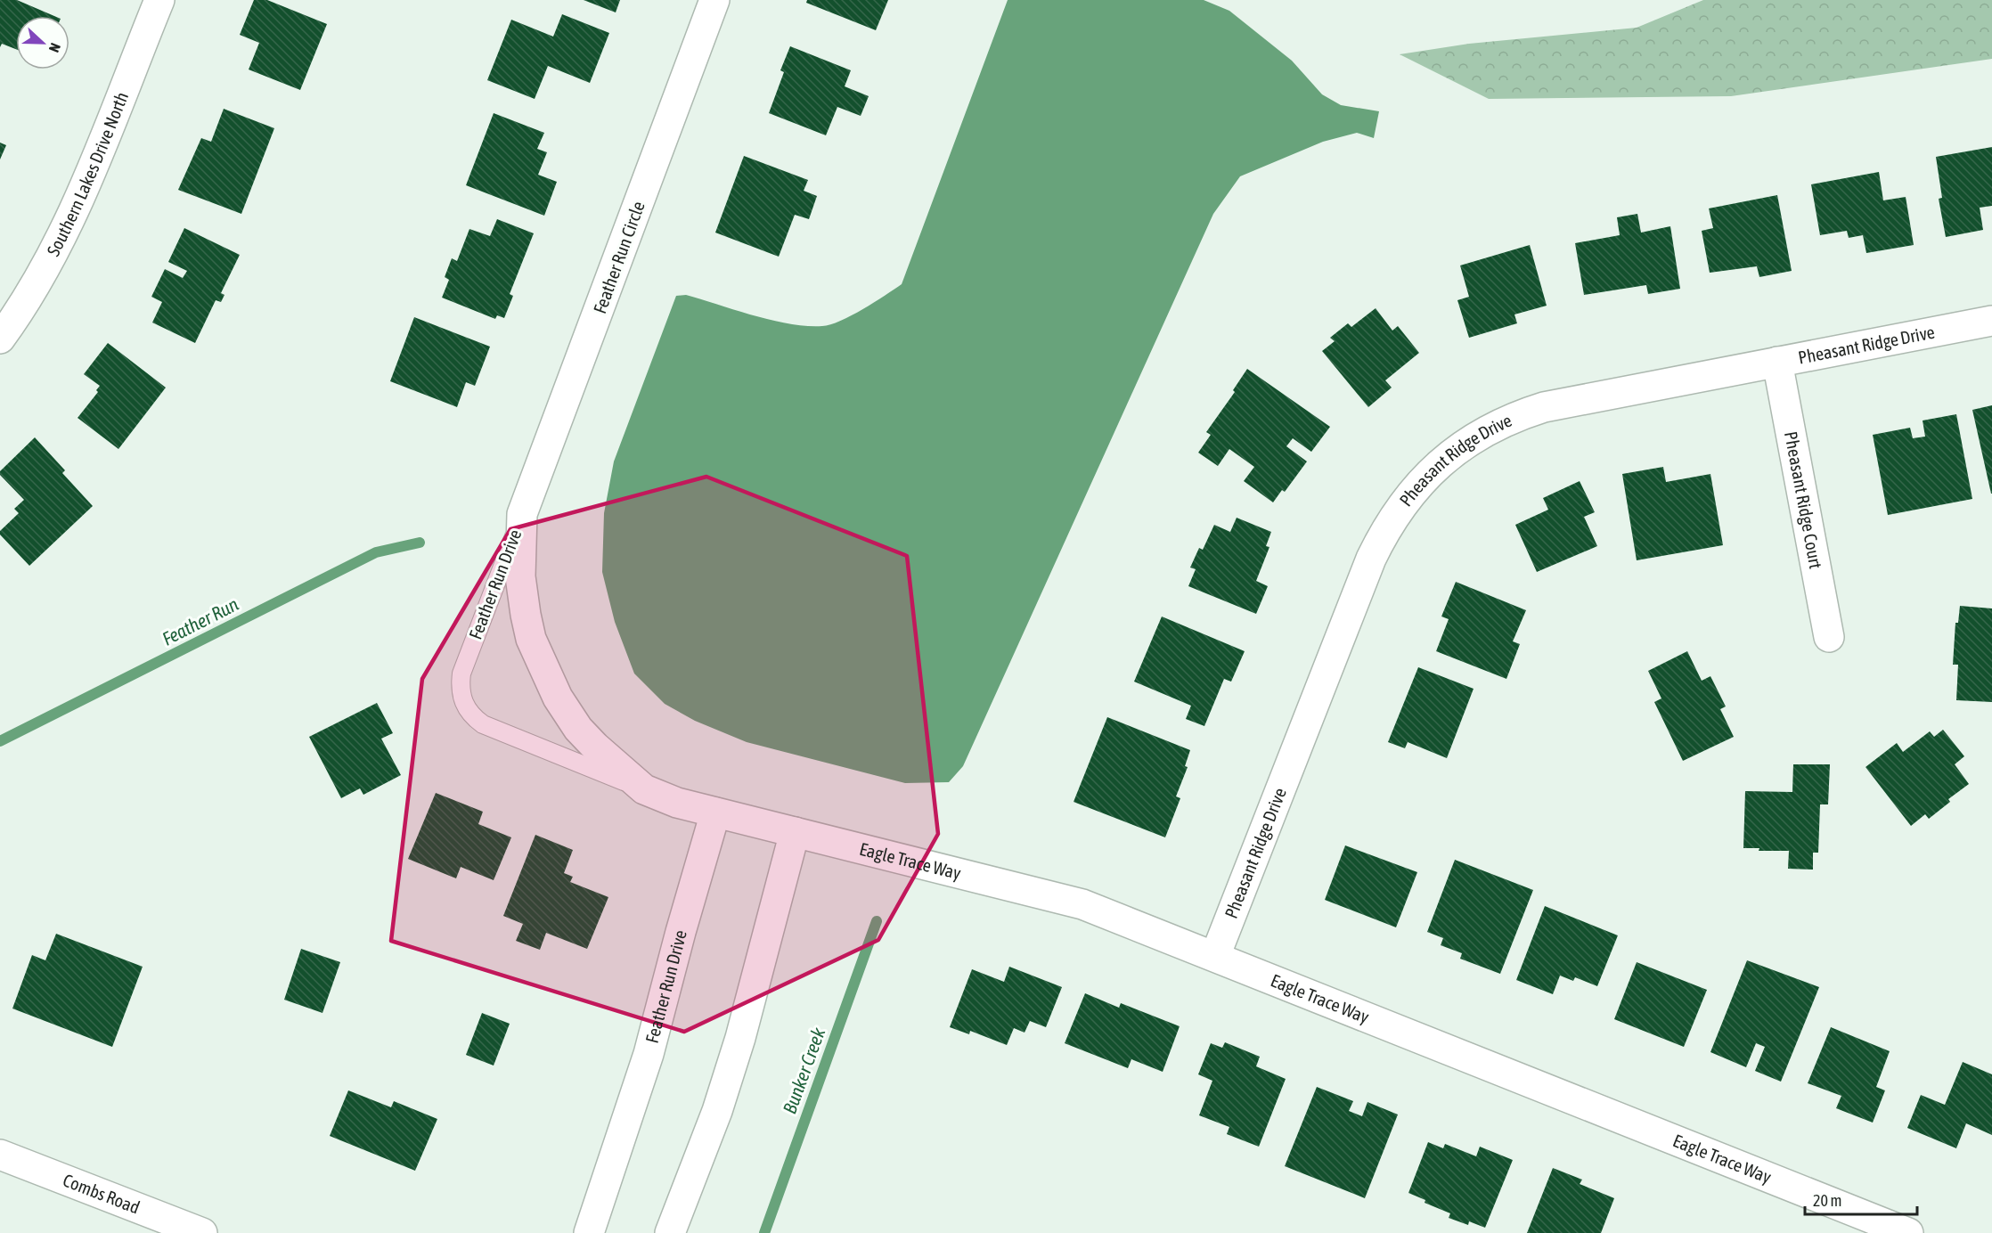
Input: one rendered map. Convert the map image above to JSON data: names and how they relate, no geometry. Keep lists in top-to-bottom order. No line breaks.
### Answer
{"streets":{"street":["Southern Lakes Drive North","Feather Run Circle","Pheasant Ridge Drive","Pheasant Ridge Court","Feather Run Drive","Eagle Trace Way","Combs Road"]},"crossings":[["Feather Run Circle","Feather Run Drive"],["Pheasant Ridge Drive","Pheasant Ridge Court"],["Pheasant Ridge Drive","Eagle Trace Way"],["Feather Run Drive","Eagle Trace Way"]],"water":["Feather Run","Bunker Creek"],"scale_bar":"20 m","north":"right"}
